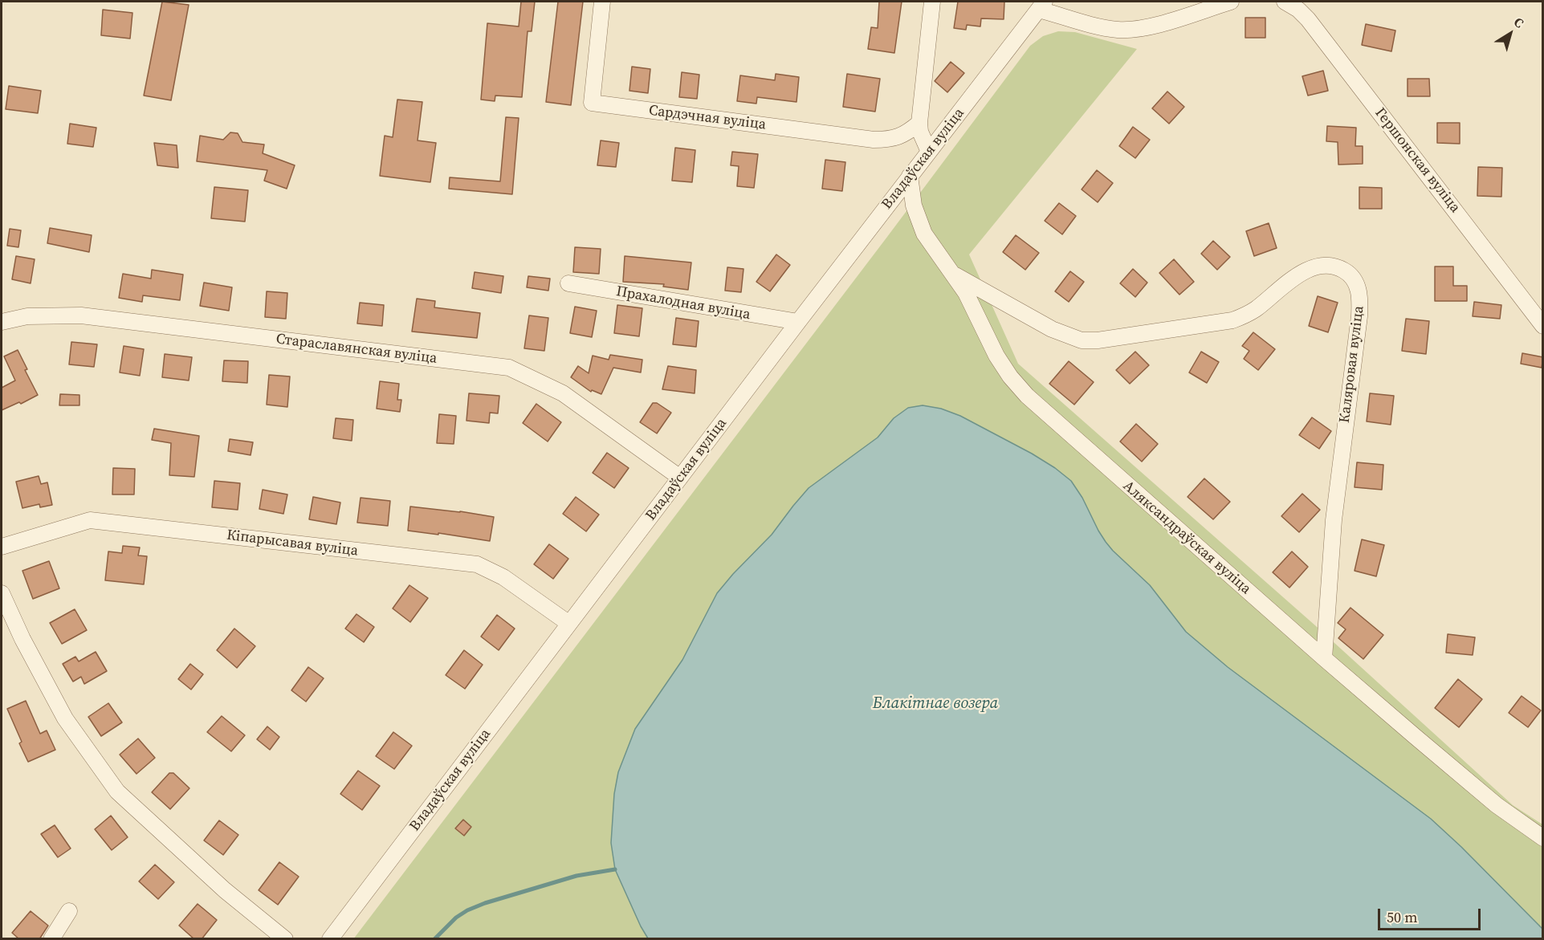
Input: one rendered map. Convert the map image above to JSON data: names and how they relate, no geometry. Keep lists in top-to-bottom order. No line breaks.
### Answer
{"streets":{"street":["Сардэчная вуліца","Владаўская вуліца","Гершонская вуліца","Прахалодная вуліца","Стараславянская вуліца","Каляровая вуліца","Аляксандраўская вуліца","Кіпарысавая вуліца"]},"crossings":[["Владаўская вуліца","Прахалодная вуліца"],["Владаўская вуліца","Стараславянская вуліца"],["Владаўская вуліца","Аляксандраўская вуліца"],["Владаўская вуліца","Кіпарысавая вуліца"],["Каляровая вуліца","Аляксандраўская вуліца"]],"water":["Блакітнае возера"],"scale_bar":"50 m","north":"top right"}
